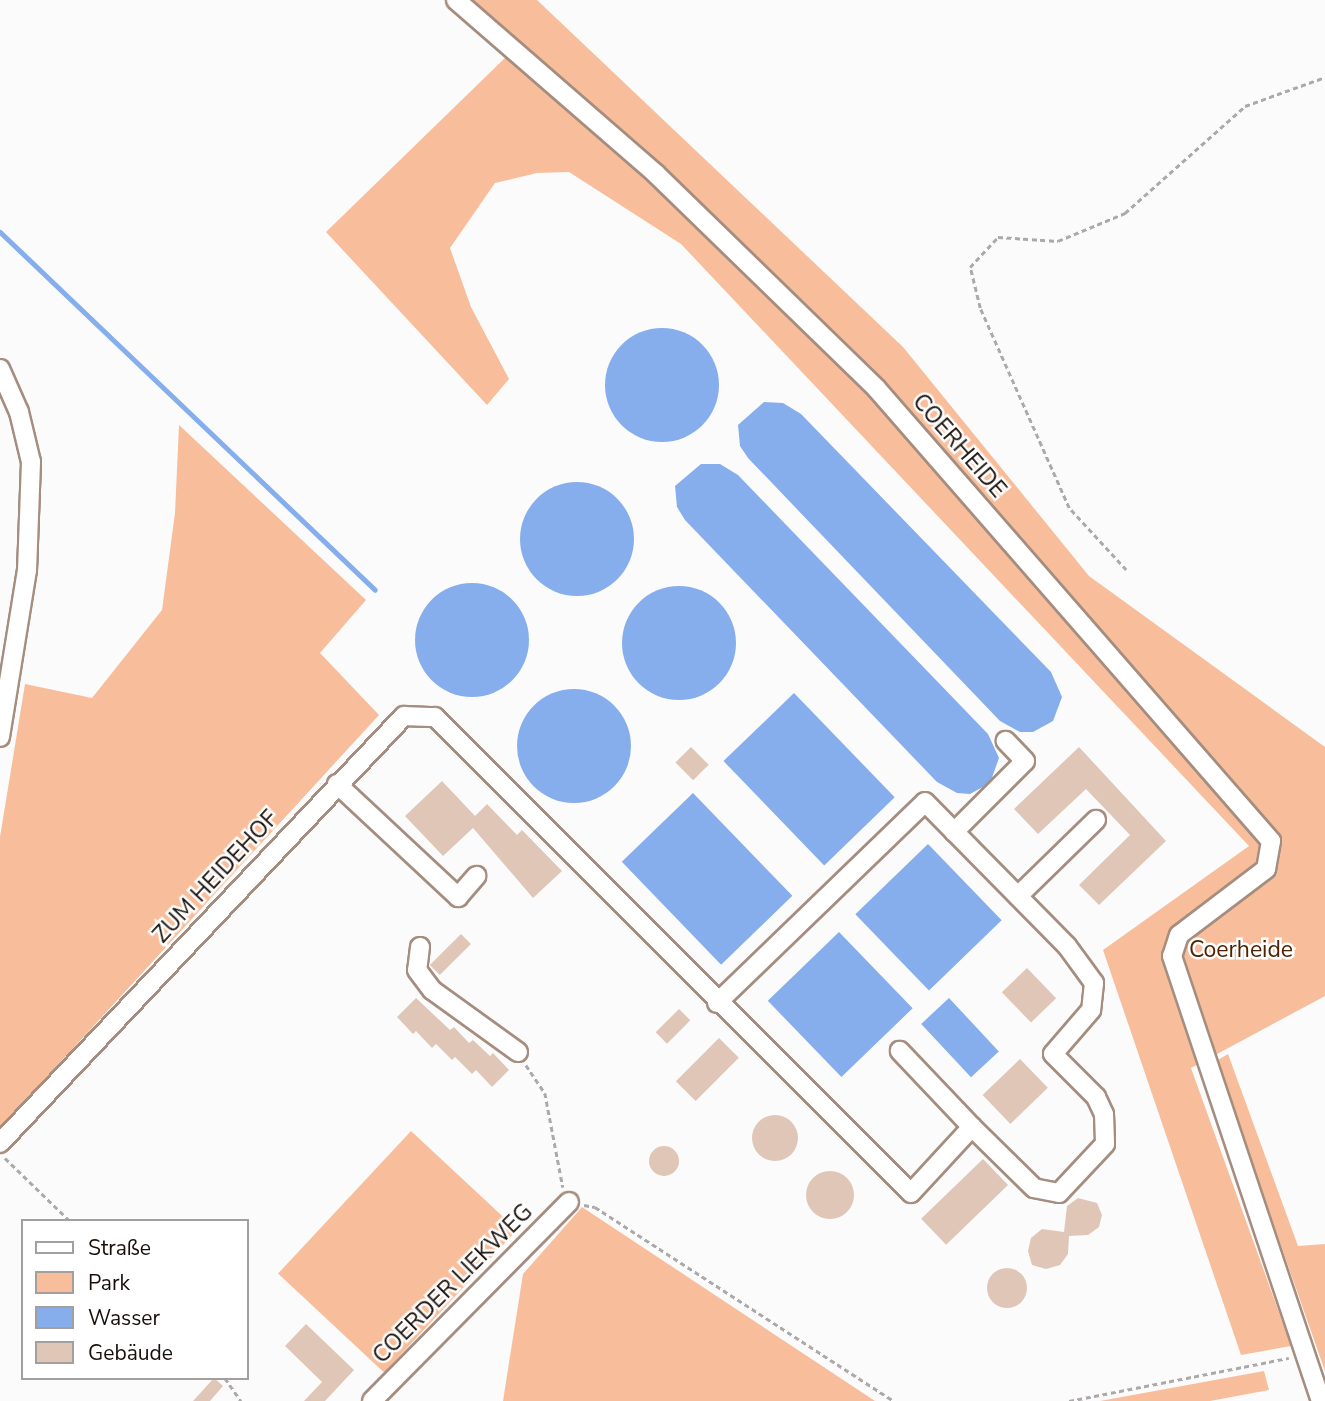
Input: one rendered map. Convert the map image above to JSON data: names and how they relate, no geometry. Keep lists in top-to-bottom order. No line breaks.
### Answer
{"streets":{"street":["COERHEIDE","ZUM HEIDEHOF","COERDER LIEKWEG"]},"parks":["Coerheide"],"legend":["Straße","Park","Wasser","Gebäude"]}
